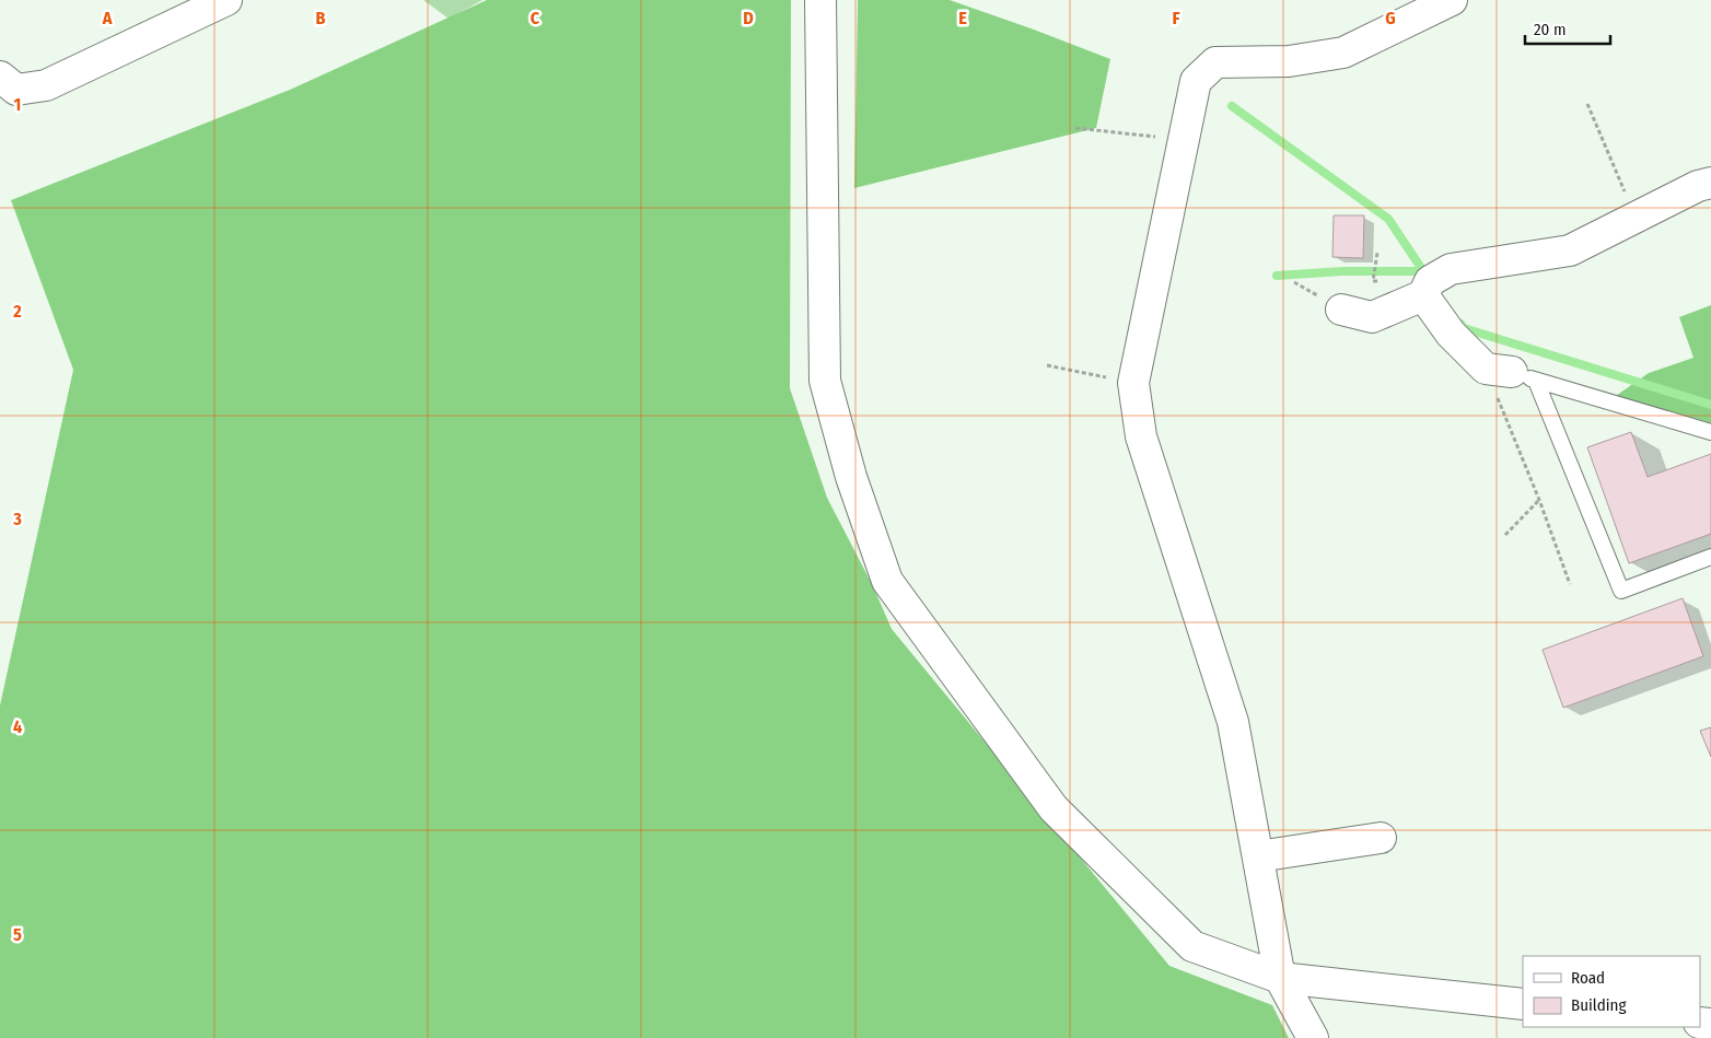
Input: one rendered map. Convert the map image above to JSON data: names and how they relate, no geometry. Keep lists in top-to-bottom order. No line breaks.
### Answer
{"legend":["Road","Building"],"scale_bar":"20 m","grid":{"columns":["A","B","C","D","E","F","G"],"rows":["1","2","3","4","5"]}}
